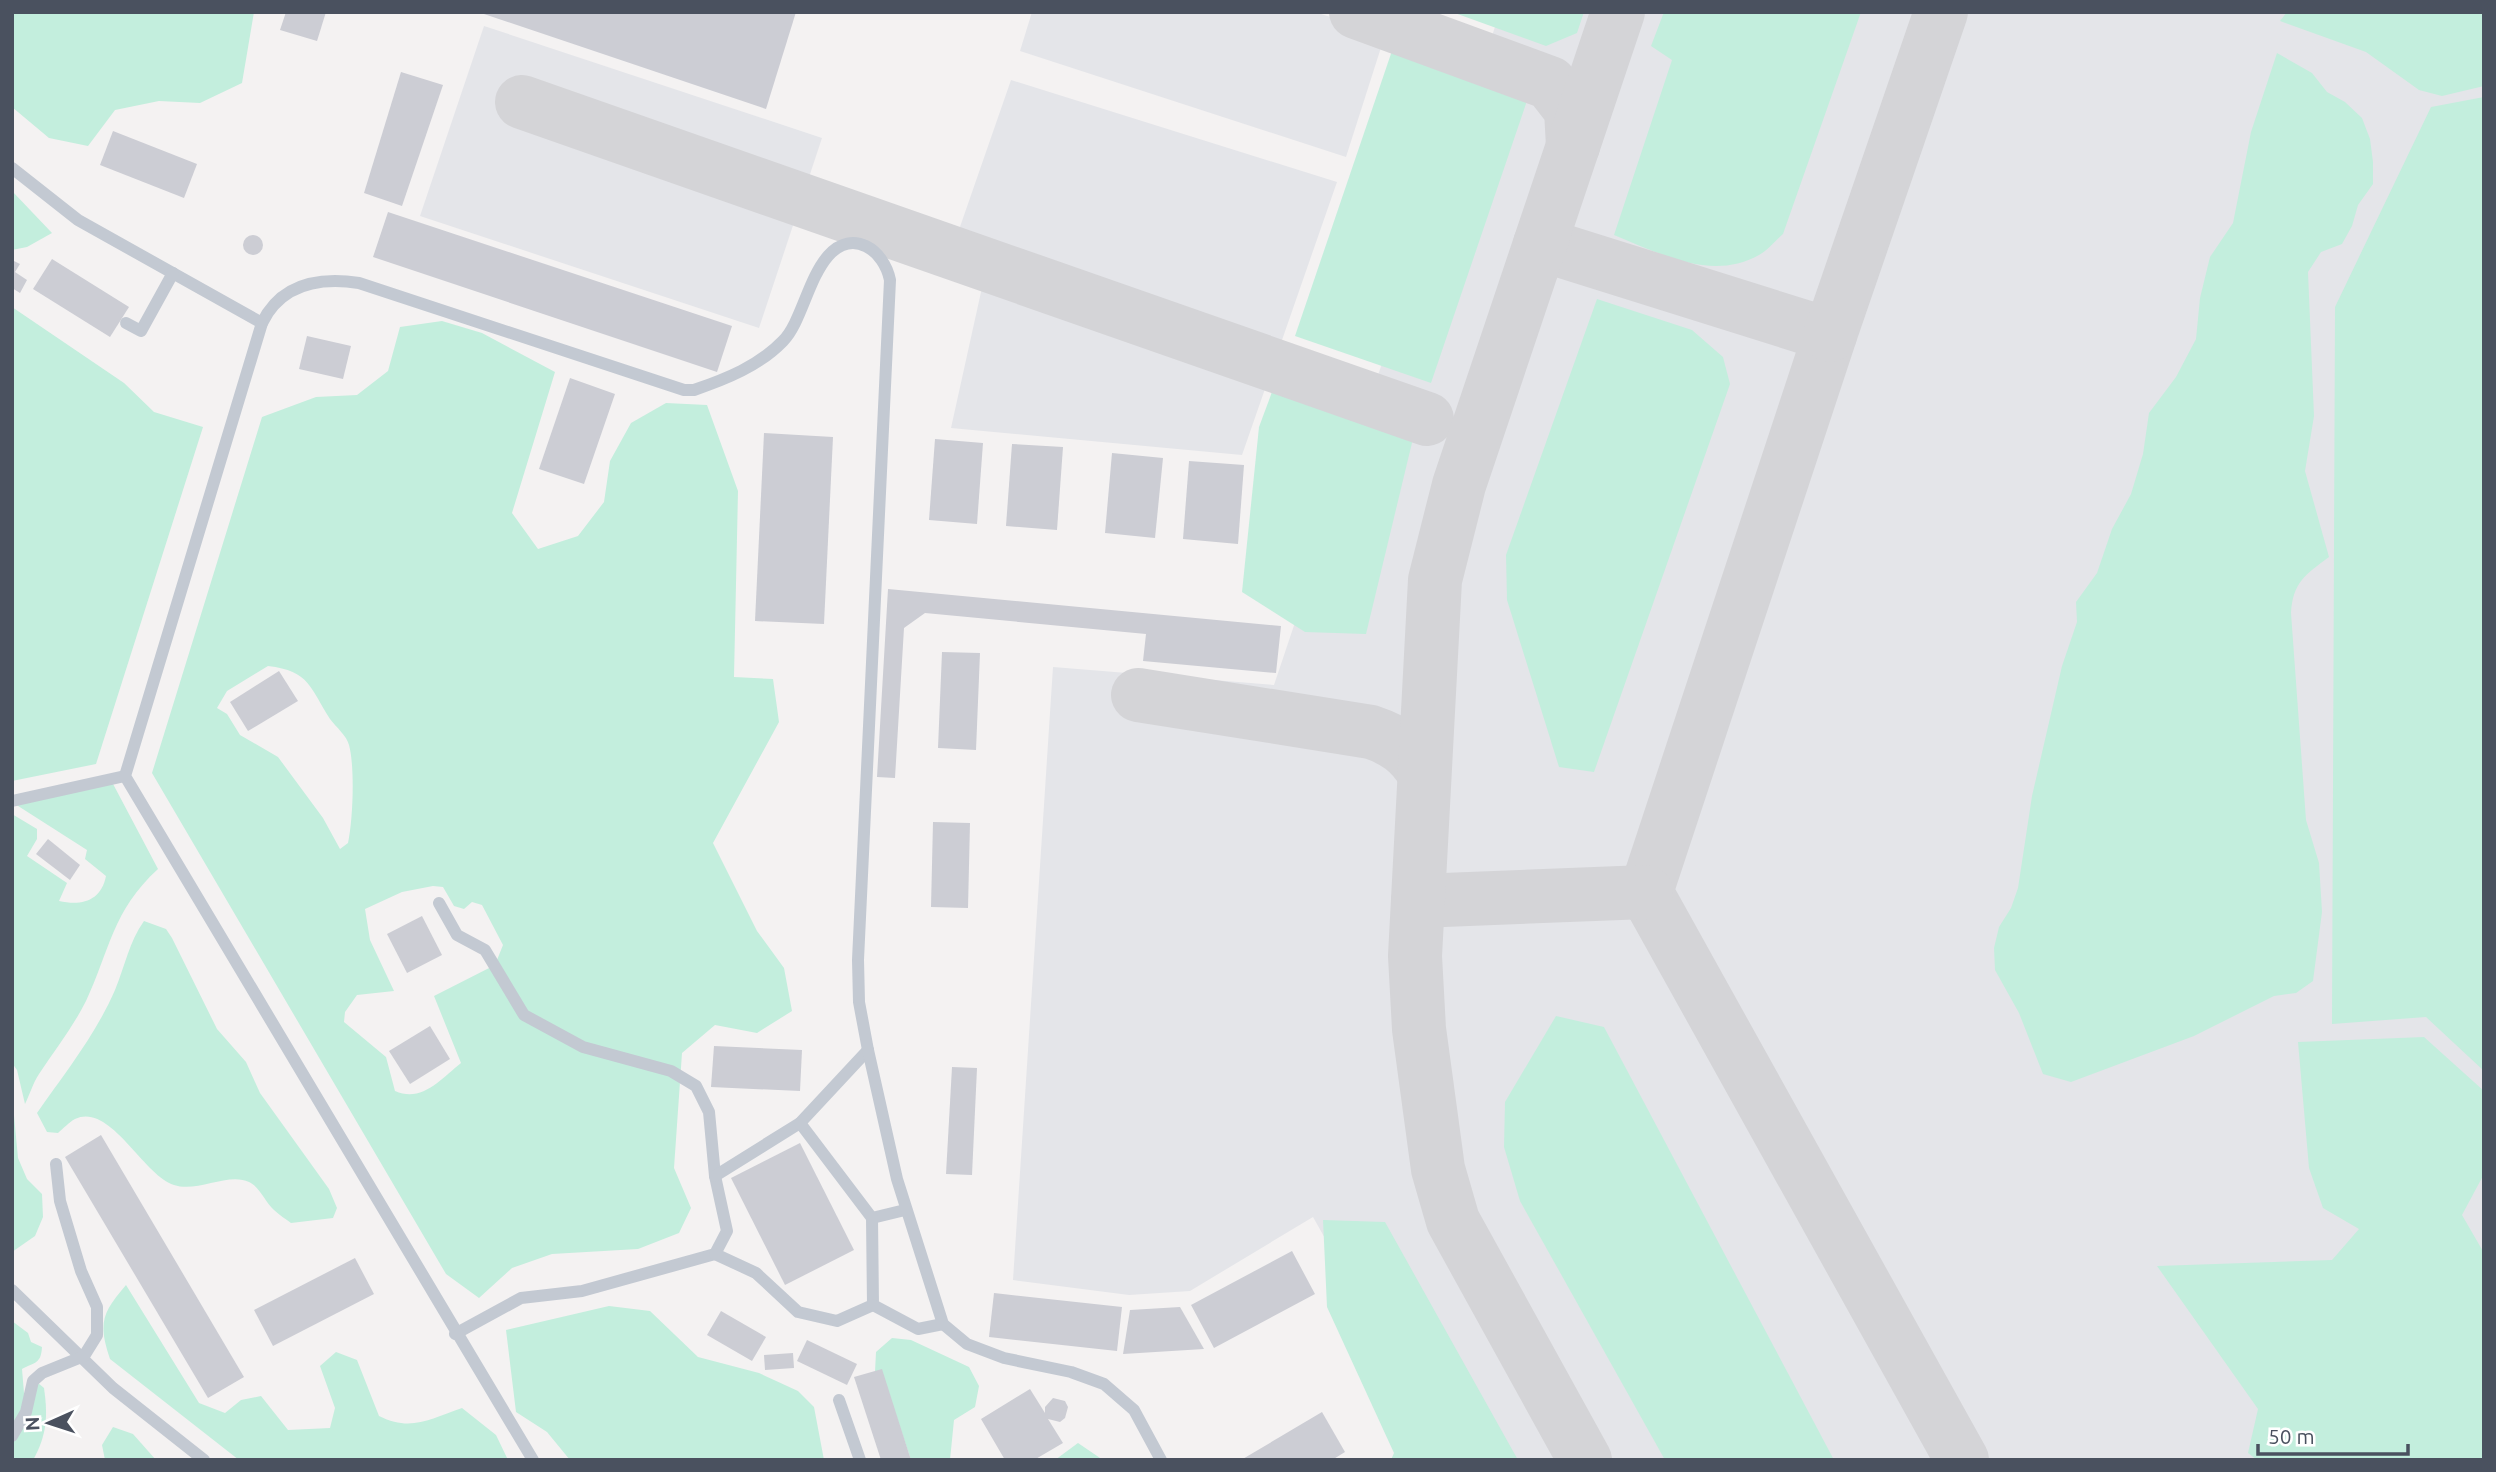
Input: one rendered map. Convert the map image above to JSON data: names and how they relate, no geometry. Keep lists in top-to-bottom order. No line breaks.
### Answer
{"scale_bar":"50 m","north":"left"}
